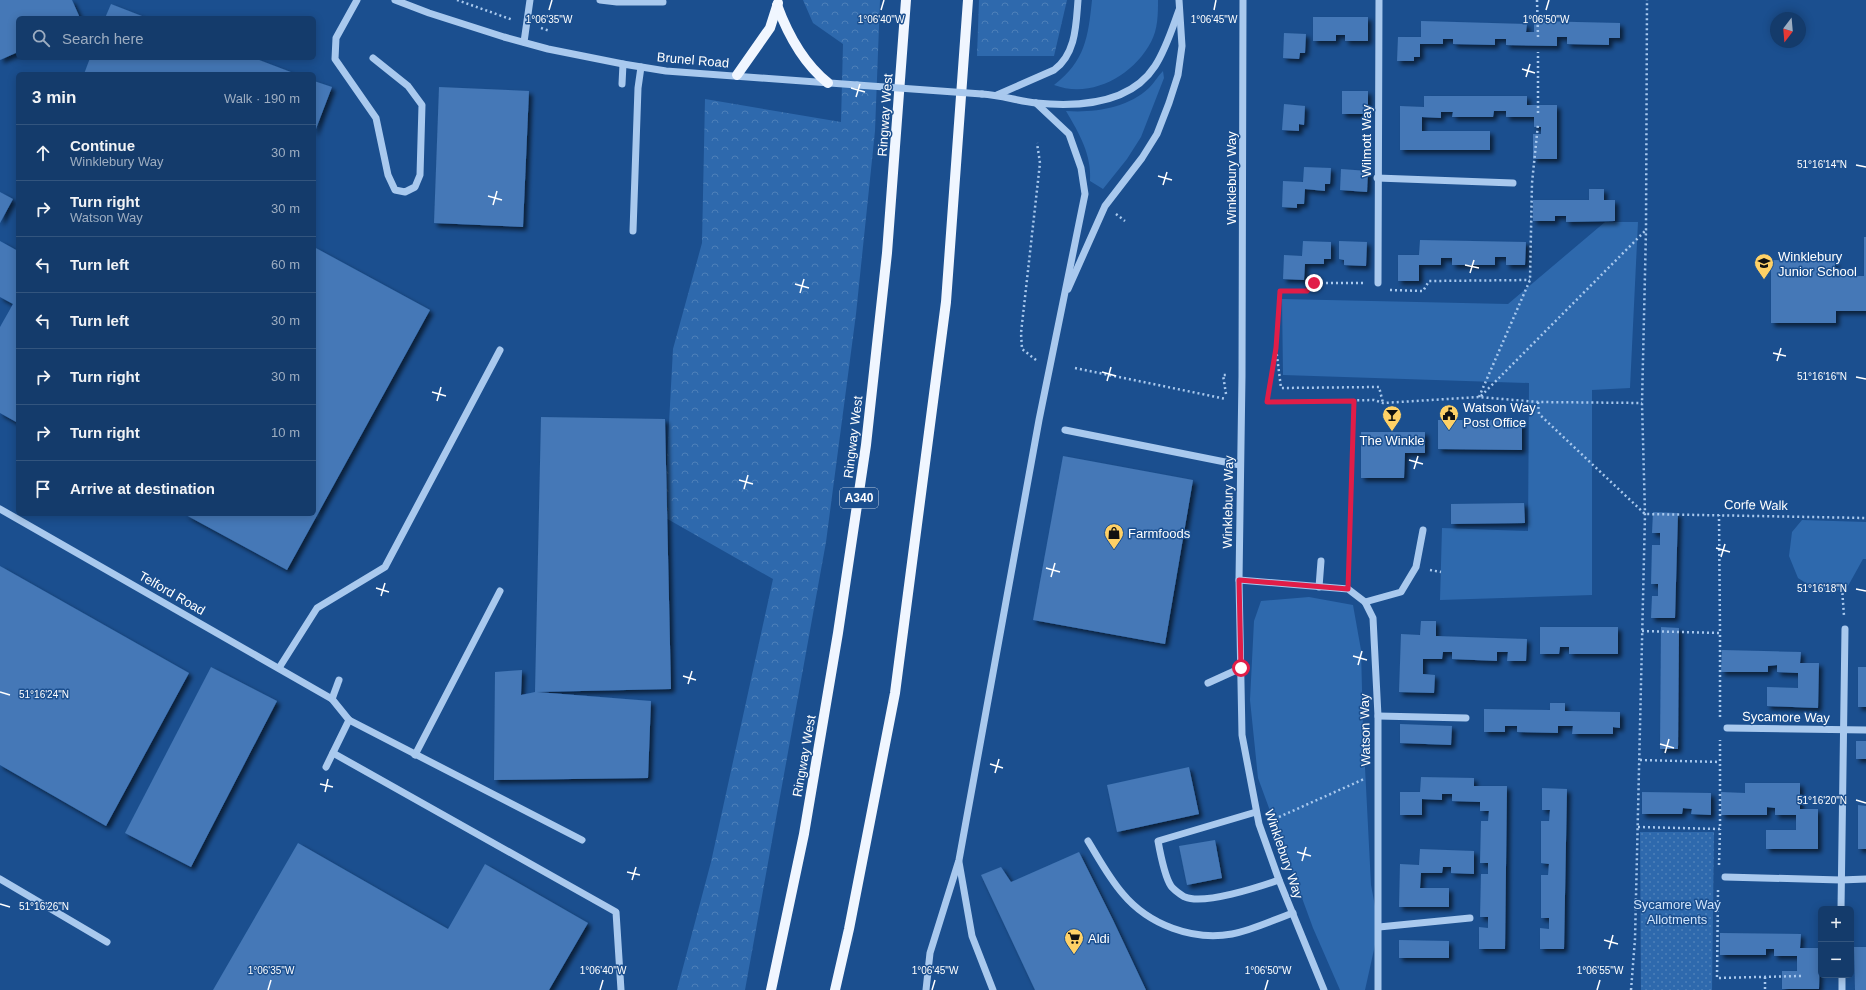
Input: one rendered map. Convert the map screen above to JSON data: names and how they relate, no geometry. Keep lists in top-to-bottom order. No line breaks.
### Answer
{"streets":{"main road":["Ringway West","A340"],"street":["Brunel Road","Wilmott Way","Winklebury Way","Telford Road","Sycamore Way","Watson Way"],"path":["Corfe Walk"]},"parks":["Sycamore Way Allotments"],"places":{"school or university":["Winklebury Junior School"],"public building":["Watson Way Post Office"],"bar":["The Winkle"],"shop":["Farmfoods"],"supermarket":["Aldi"]},"north":"bottom","page":{"search":"Search here","heading":["3 min","Walk · 190 m"],"list":[["Continue","Winklebury Way","30 m"],["Turn right","Watson Way","30 m"],["Turn left","60 m"],["Turn left","30 m"],["Turn right","30 m"],["Turn right","10 m"],"Arrive at destination"],"map_buttons":["+","−"]},"coordinates":["1°06'35\"W","1°06'40\"W","1°06'45\"W","1°06'50\"W","51°16'14\"N","51°16'16\"N","51°16'18\"N","51°16'24\"N","51°16'20\"N","51°16'26\"N","1°06'55\"W"]}
